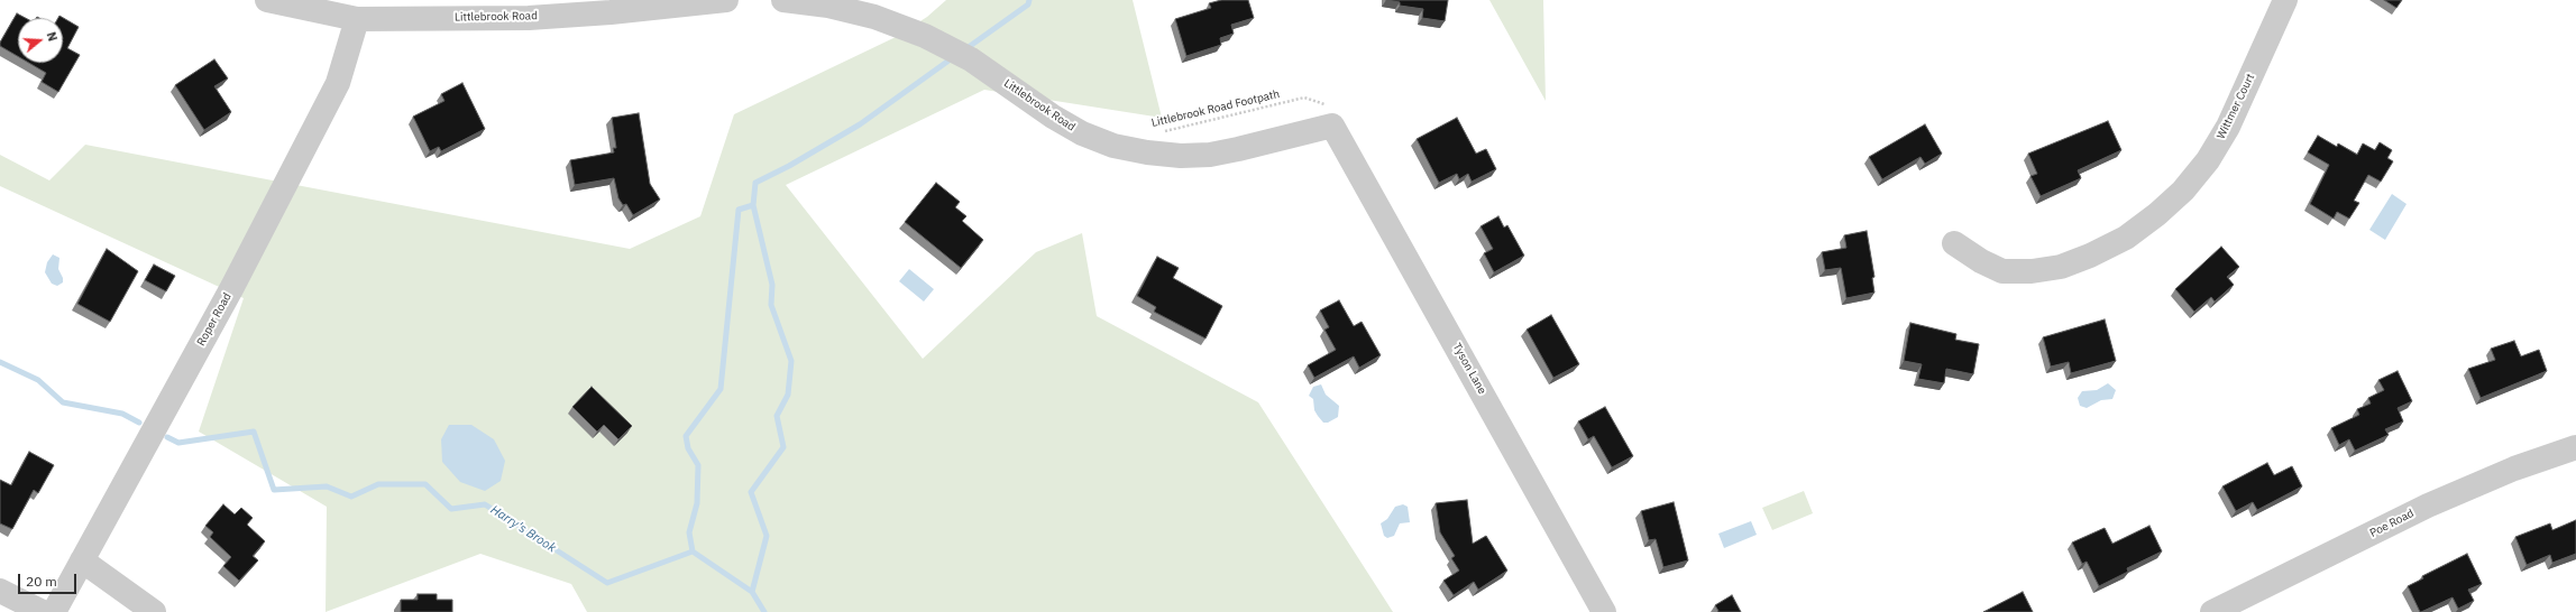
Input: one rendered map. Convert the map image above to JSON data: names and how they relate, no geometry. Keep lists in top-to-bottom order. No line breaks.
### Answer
{"streets":{"street":["Littlebrook Road","Wittmer Court","Roper Road","Tyson Lane","Poe Road"],"path":["Littlebrook Road Footpath"]},"crossings":[["Littlebrook Road","Littlebrook Road Footpath"],["Littlebrook Road","Roper Road"],["Littlebrook Road","Tyson Lane"],["Littlebrook Road Footpath","Tyson Lane"]],"water":["Harry's Brook"],"scale_bar":"20 m","north":"right"}
